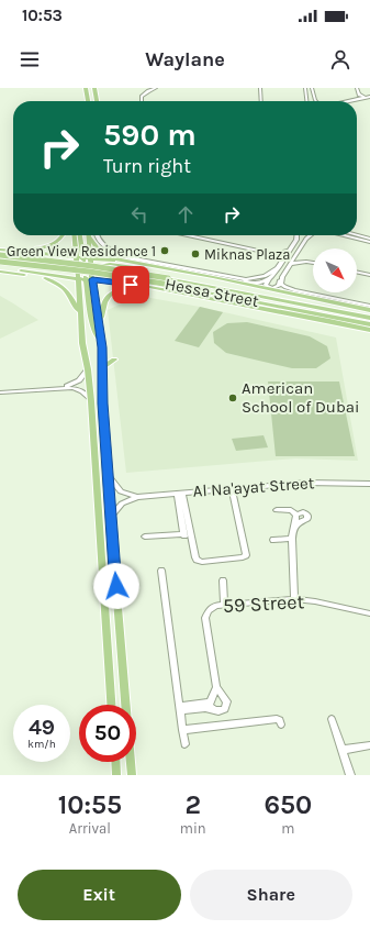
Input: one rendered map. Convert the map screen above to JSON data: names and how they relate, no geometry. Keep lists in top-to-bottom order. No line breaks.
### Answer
{"streets":{"main road":["Hessa Street"],"street":["Al Na'ayat Street","59 Street"]},"places":["Green View Residence 1","Miknas Plaza","American School of Dubai"],"north":"bottom right","page":{"status":"10:53","header":"Waylane","turn":["590 m","Turn right"],"speed":"49 km/h","limit":"50","eta":["10:55","Arrival","2","min","650","m"],"buttons":["Exit","Share"]}}
